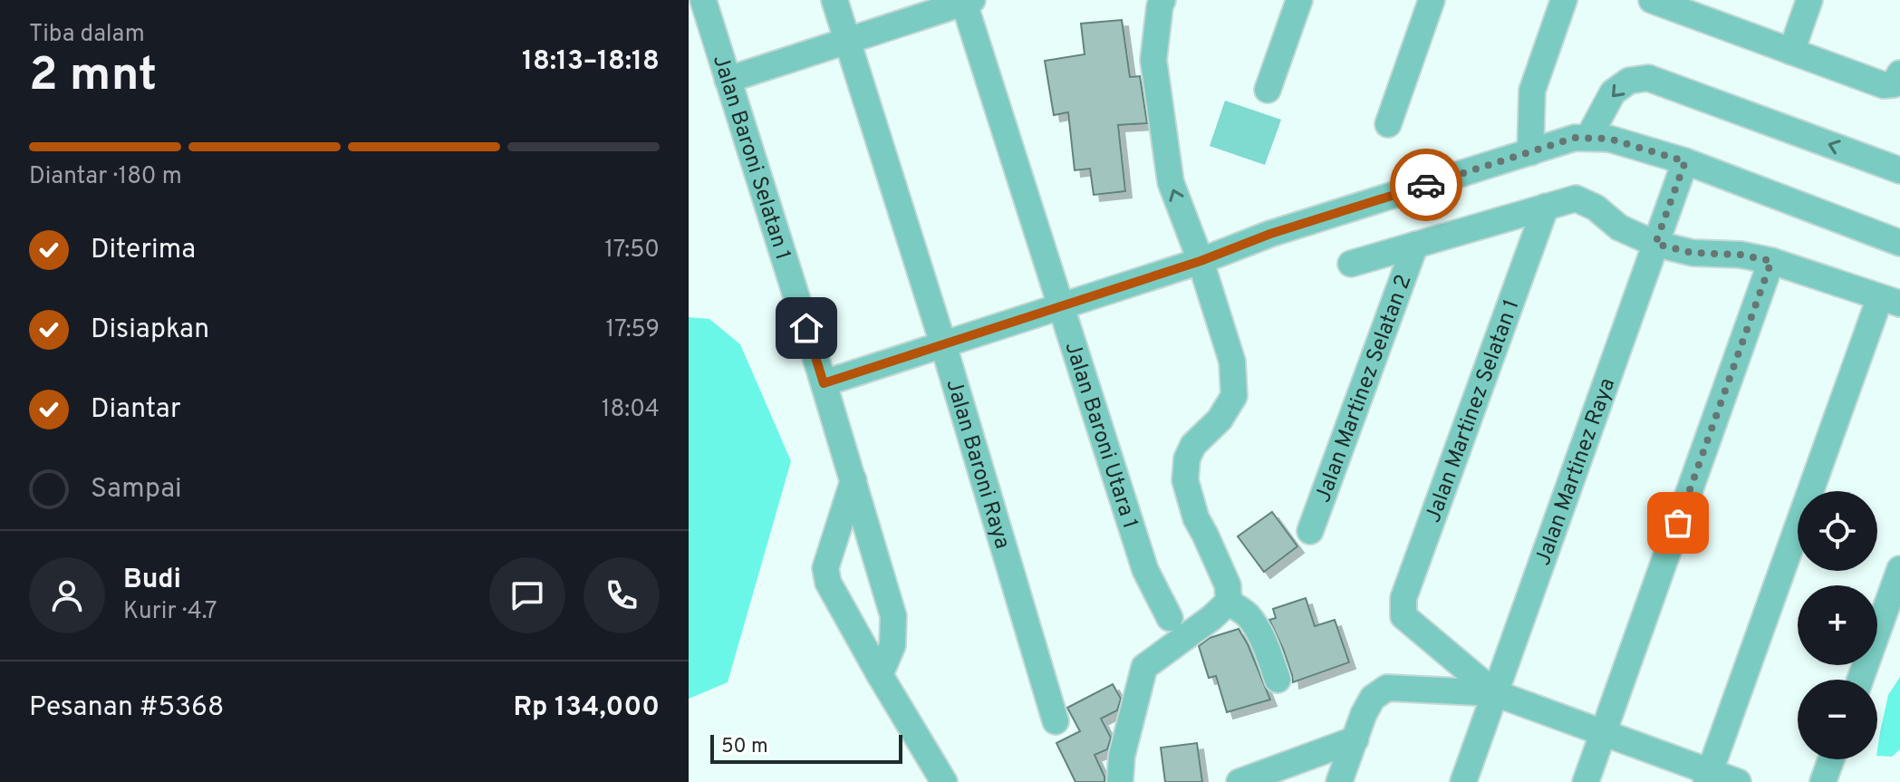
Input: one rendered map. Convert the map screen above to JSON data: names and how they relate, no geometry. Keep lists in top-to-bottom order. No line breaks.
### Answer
{"streets":{"street":["Jalan Baroni Selatan 1","Jalan Martinez Selatan 2","Jalan Martinez Selatan 1","Jalan Baroni Utara 1","Jalan Baroni Raya","Jalan Martinez Raya"]},"crossings":[["Jalan Martinez Selatan 1","Jalan Martinez Raya"]],"scale_bar":"50 m","page":{"heading":["2 mnt","Tiba dalam","18:13–18:18"],"panel":["Budi","Kurir · 4.7","Pesanan #5368","Rp 134,000"],"bar":"Diantar · 180 m","list":[["Diterima","17:50"],["Disiapkan","17:59"],["Diantar","18:04"],"Sampai"],"map_buttons":["+","−"],"scale":"50 m"}}
